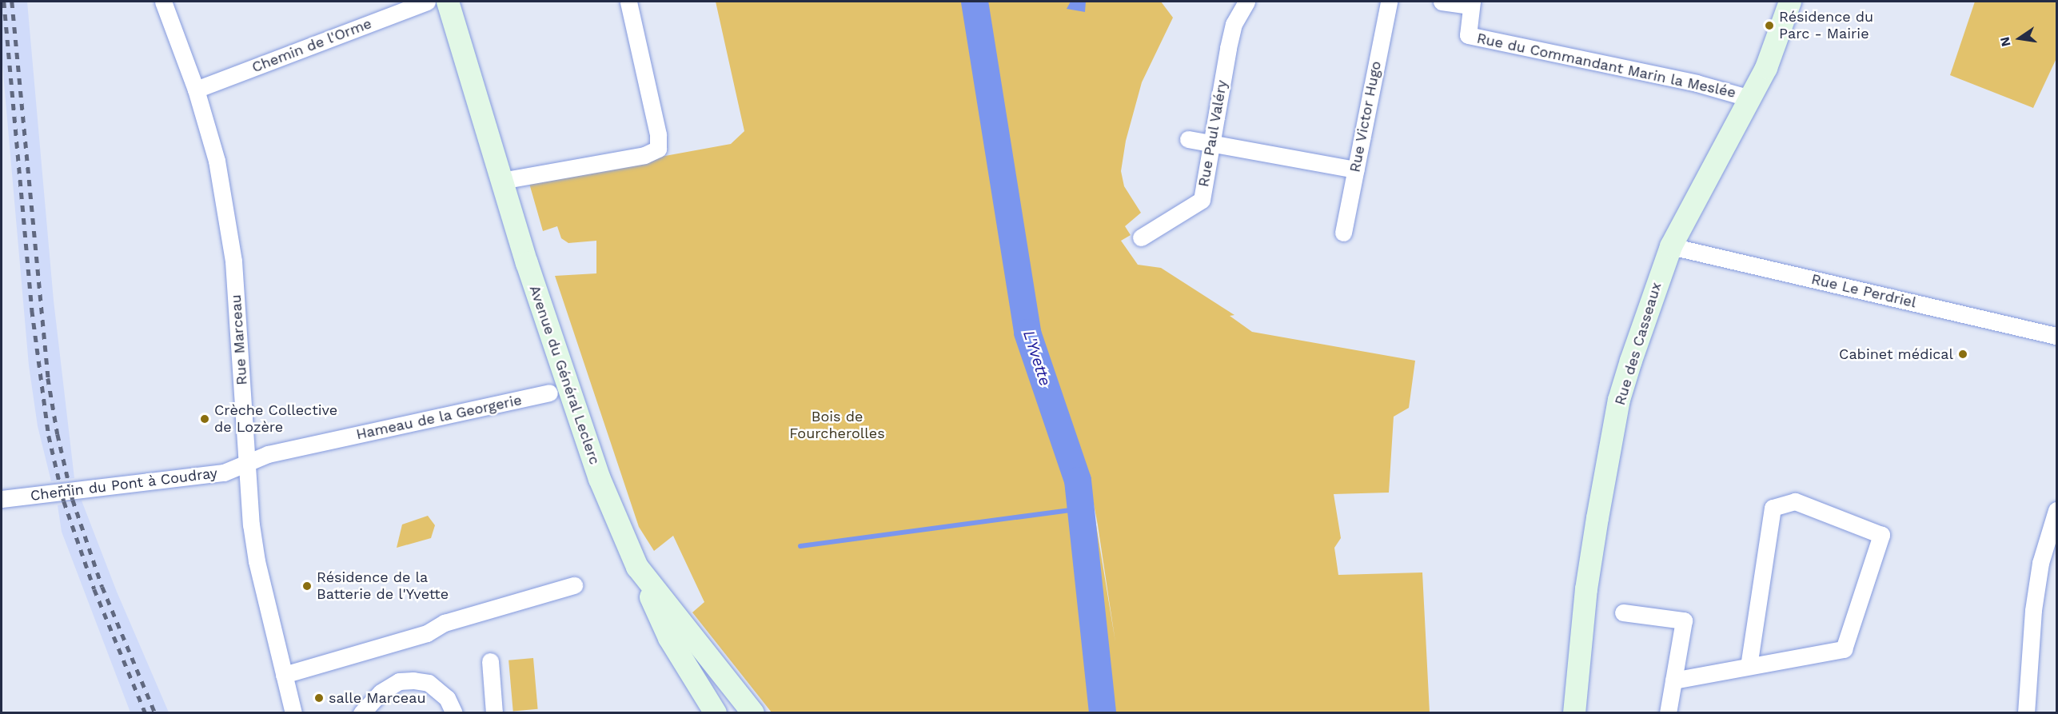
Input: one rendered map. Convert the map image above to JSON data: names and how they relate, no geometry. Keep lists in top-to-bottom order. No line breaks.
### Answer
{"streets":{"street":["Chemin de l'Orme","Rue du Commandant Marin la Meslée","Rue Victor Hugo","Rue Paul Valéry","Rue Le Perdriel","Rue Marceau","Rue des Casseaux","Avenue du Général Leclerc","Hameau de la Georgerie","Chemin du Pont à Coudray"]},"crossings":[["Chemin de l'Orme","Rue Marceau"],["Rue du Commandant Marin la Meslée","Rue des Casseaux"],["Rue Le Perdriel","Rue des Casseaux"],["Rue Marceau","Hameau de la Georgerie"],["Rue Marceau","Chemin du Pont à Coudray"],["Hameau de la Georgerie","Chemin du Pont à Coudray"]],"water":["L'Yvette"],"parks":["Bois de Fourcherolles"],"places":["Résidence du Parc - Mairie","Cabinet médical","Crèche Collective de Lozère","Résidence de la Batterie de l'Yvette","salle Marceau"],"north":"left"}
